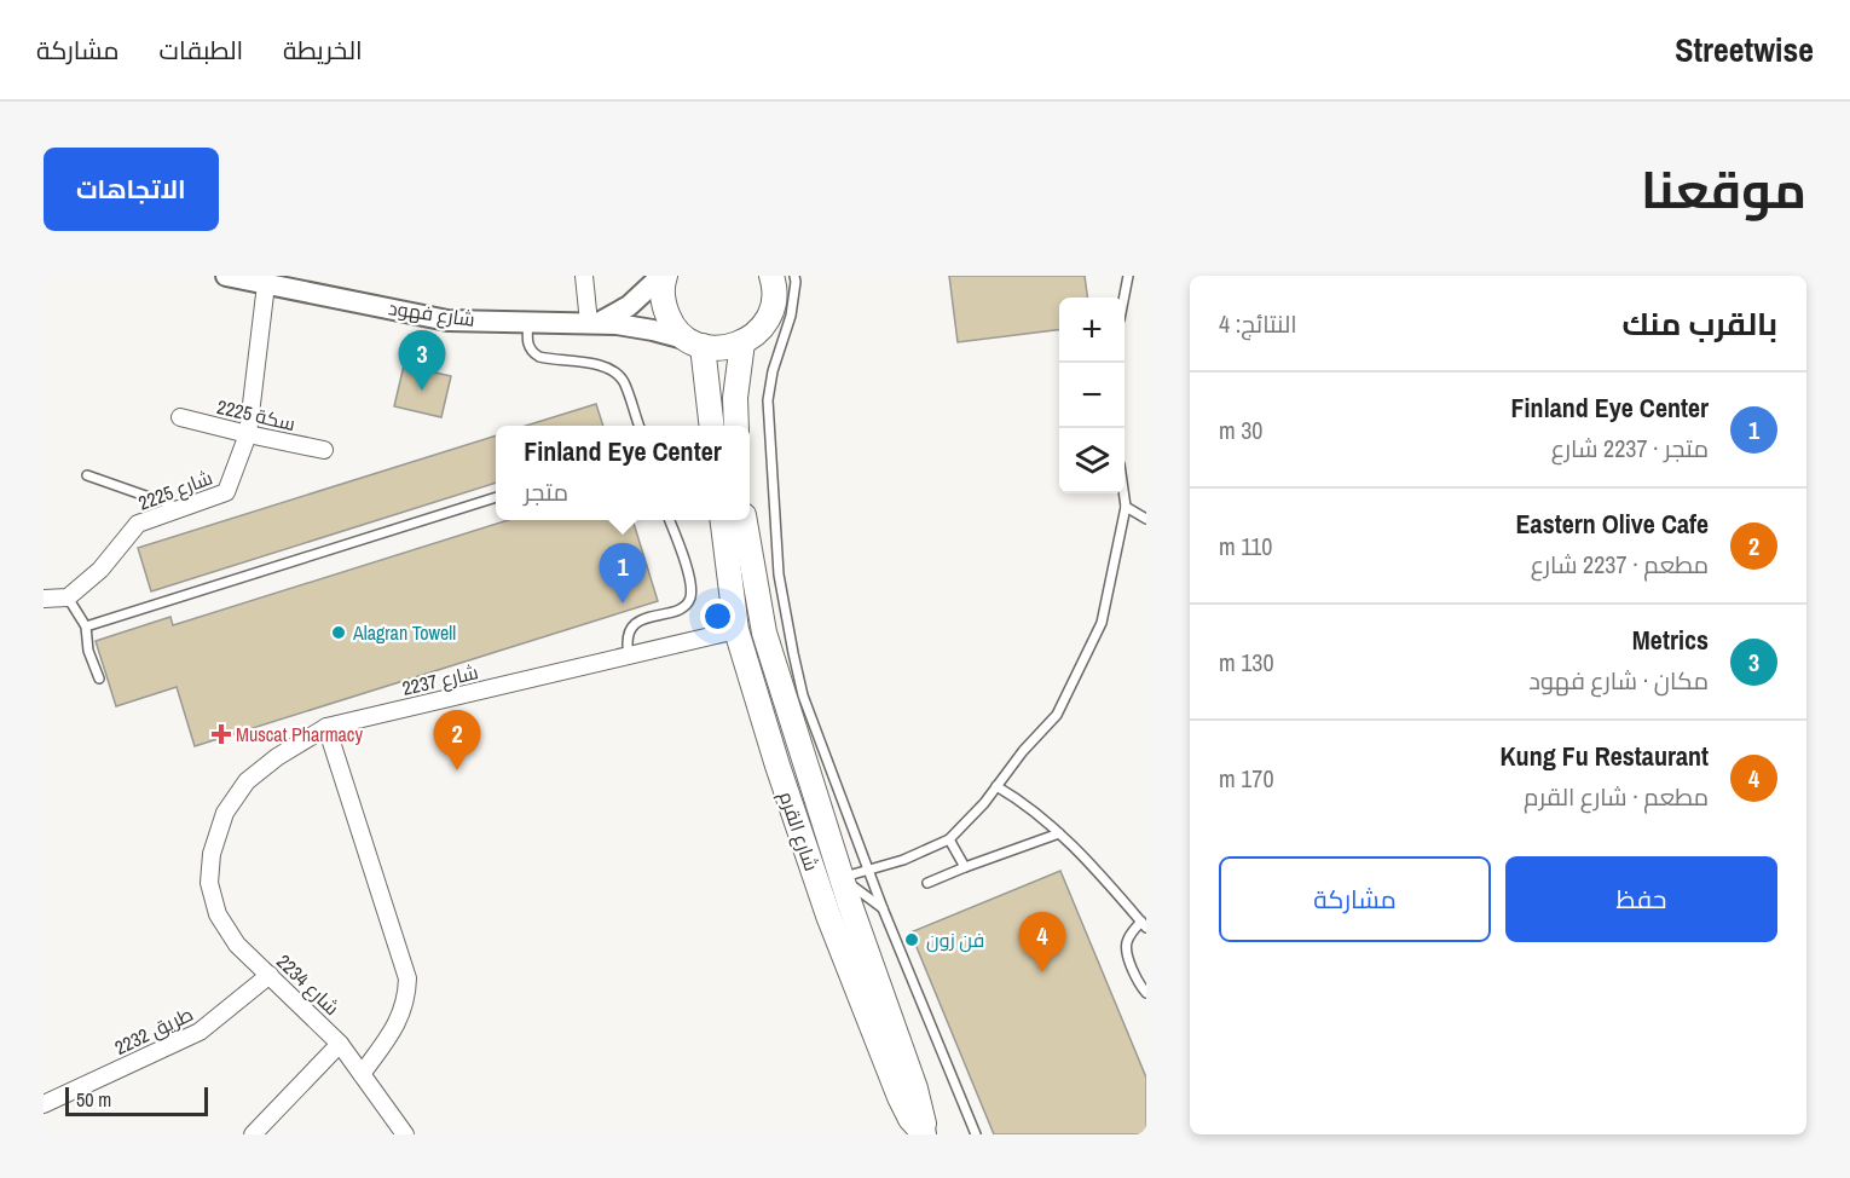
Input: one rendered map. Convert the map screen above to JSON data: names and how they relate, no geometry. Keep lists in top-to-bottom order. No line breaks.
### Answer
{"streets":{"main road":["شارع القرم"],"street":["شارع فهود","سكة 2225","شارع 2225","2237 شارع","2234 شارع","طريق 2232"]},"crossings":[["شارع فهود","شارع 2225"],["سكة 2225","شارع 2225"],["2237 شارع","شارع القرم"],["2237 شارع","2234 شارع"],["2234 شارع","طريق 2232"]],"places":{"other":["Alagran Towell","فن زون"],"health":["Muscat Pharmacy"]},"scale_bar":"50 m","page":{"header":"Streetwise","nav":["الخريطة","الطبقات","مشاركة"],"title":"موقعنا","buttons":["الاتجاهات",["حفظ","مشاركة"]],"heading":["بالقرب منك","النتائج: 4"],"map_buttons":["+","−"],"pins":["3","1","2","4"],"list":[{"mark":"1","name":"Finland Eye Center","note":"متجر · 2237 شارع","value":"30 m"},{"mark":"2","name":"Eastern Olive Cafe","note":"مطعم · 2237 شارع","value":"110 m"},{"mark":"3","name":"Metrics","note":"مكان · شارع فهود","value":"130 m"},{"mark":"4","name":"Kung Fu Restaurant","note":"مطعم · شارع القرم","value":"170 m"}],"popup":["Finland Eye Center","متجر"],"scale":"50 m"}}
